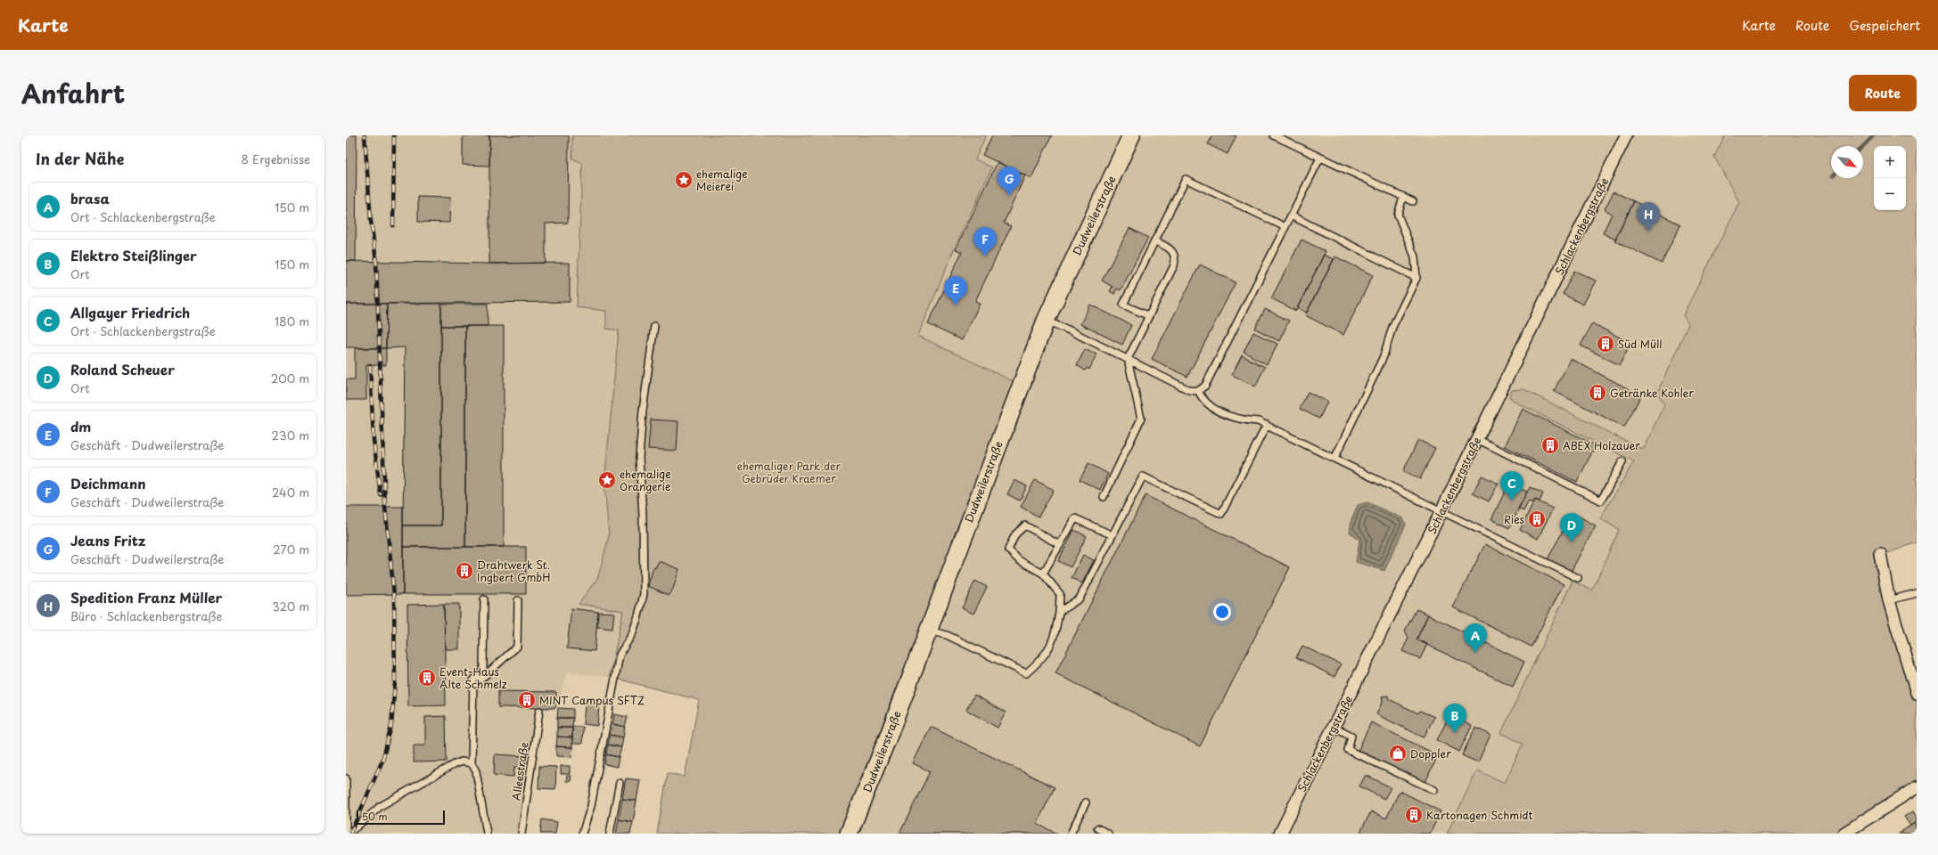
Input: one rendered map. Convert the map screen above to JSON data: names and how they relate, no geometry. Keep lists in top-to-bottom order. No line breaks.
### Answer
{"streets":{"main road":["Dudweilerstraße"],"street":["Schlackenbergstraße"],"lane":["Alleestraße"]},"parks":["ehemaliger Park der Gebrüder Kraemer"],"places":{"place":["ehemalige Meierei","ehemalige Orangerie"],"building":["Süd Müll","Getränke Kohler","ABEX Holzauer","Ries","Drahtwerk St. Ingbert GmbH","Event-Haus Alte Schmelz","MINT Campus SFTZ","Kartonagen Schmidt"],"shop":["Doppler"]},"scale_bar":"50 m","north":"bottom right","page":{"header":"Karte","nav":["Karte","Route","Gespeichert"],"title":"Anfahrt","buttons":"Route","heading":["In der Nähe","8 Ergebnisse"],"map_buttons":["+","−"],"pins":["G","H","F","E","C","D","A","B"],"list":[{"mark":"A","name":"brasa","note":"Ort · Schlackenbergstraße","value":"150 m"},{"mark":"B","name":"Elektro Steißlinger","note":"Ort","value":"150 m"},{"mark":"C","name":"Allgayer Friedrich","note":"Ort · Schlackenbergstraße","value":"180 m"},{"mark":"D","name":"Roland Scheuer","note":"Ort","value":"200 m"},{"mark":"E","name":"dm","note":"Geschäft · Dudweilerstraße","value":"230 m"},{"mark":"F","name":"Deichmann","note":"Geschäft · Dudweilerstraße","value":"240 m"},{"mark":"G","name":"Jeans Fritz","note":"Geschäft · Dudweilerstraße","value":"270 m"},{"mark":"H","name":"Spedition Franz Müller","note":"Büro · Schlackenbergstraße","value":"320 m"}],"scale":"50 m"}}
